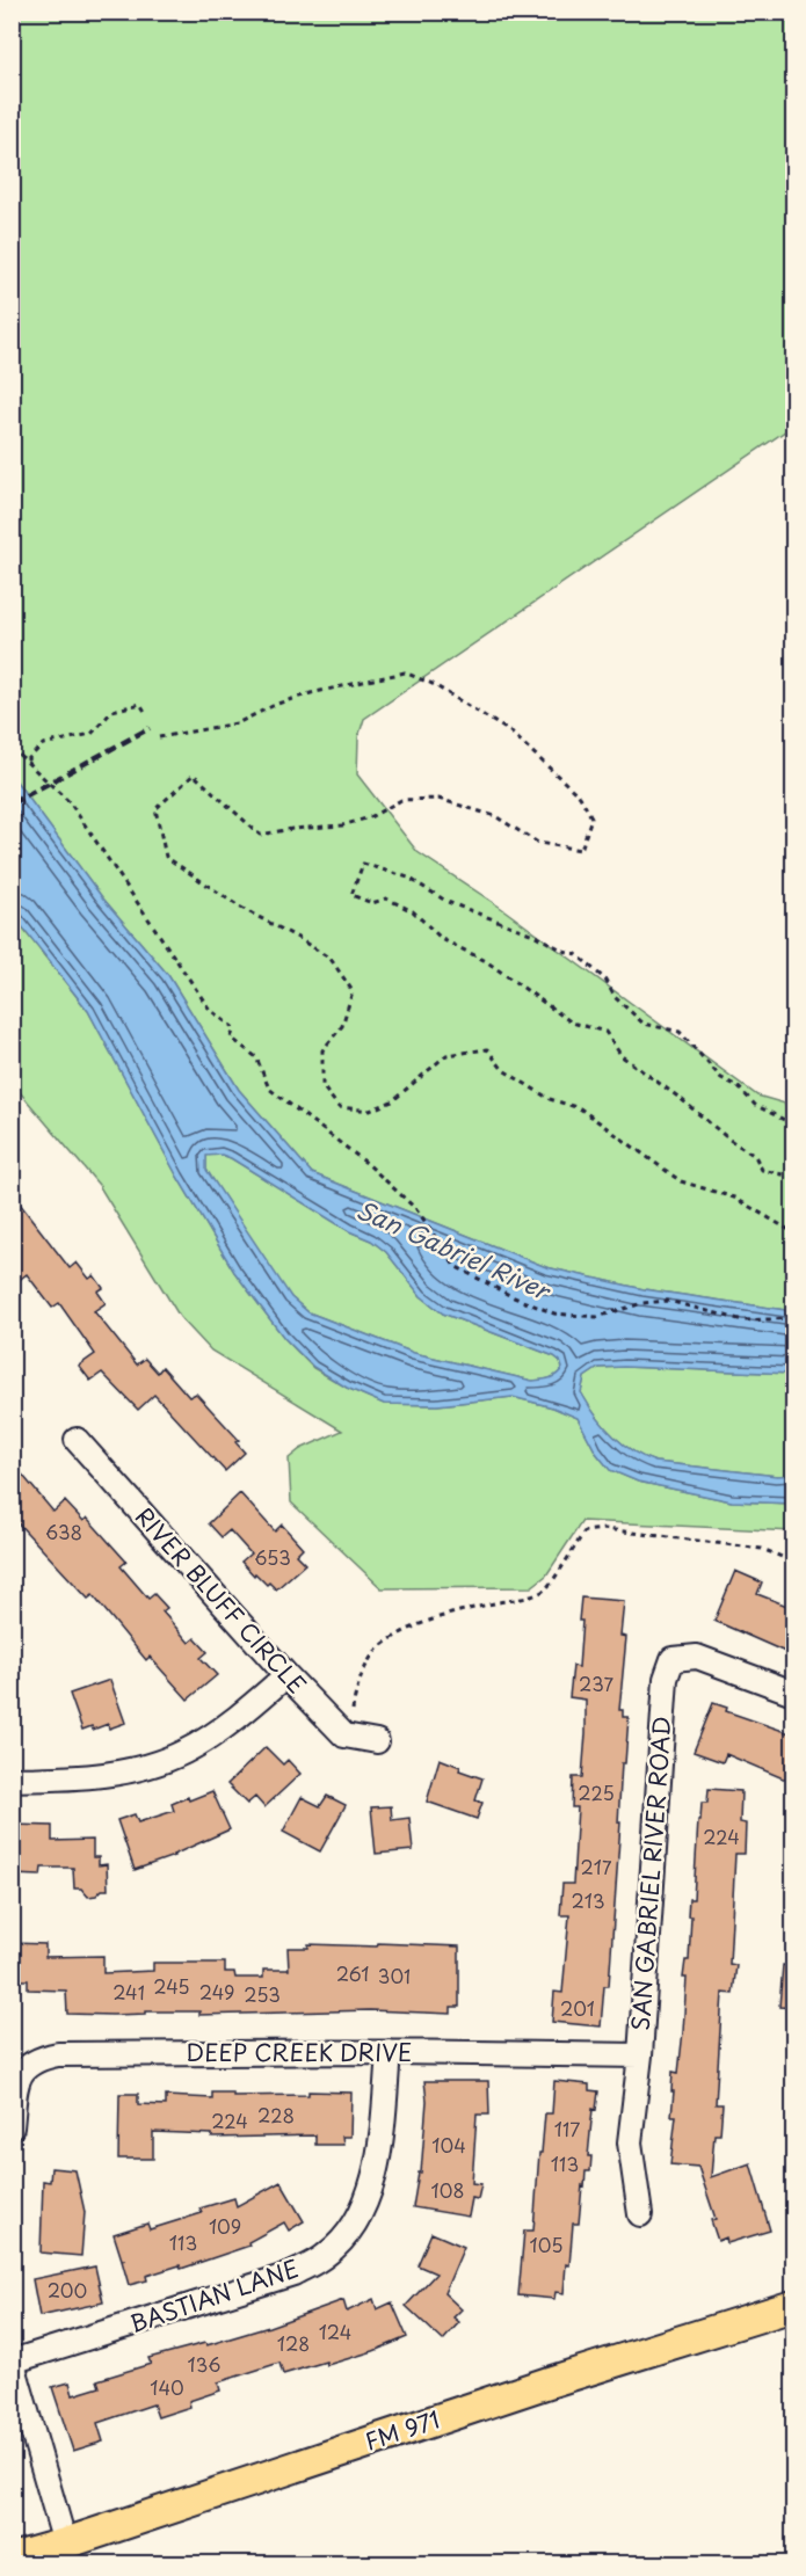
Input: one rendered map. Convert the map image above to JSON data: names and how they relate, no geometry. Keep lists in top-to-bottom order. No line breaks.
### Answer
{"streets":{"main road":["FM 971"],"street":["RIVER BLUFF CIRCLE","SAN GABRIEL RIVER ROAD","DEEP CREEK DRIVE","BASTIAN LANE"]},"crossings":[["SAN GABRIEL RIVER ROAD","DEEP CREEK DRIVE"],["DEEP CREEK DRIVE","BASTIAN LANE"]],"water":["San Gabriel River"],"house_numbers":["638","653","237","225","224","217","213","261","301","245","241","249","253","201","228","224","117","104","113","108","109","113","105","200","124","128","136","140"]}
